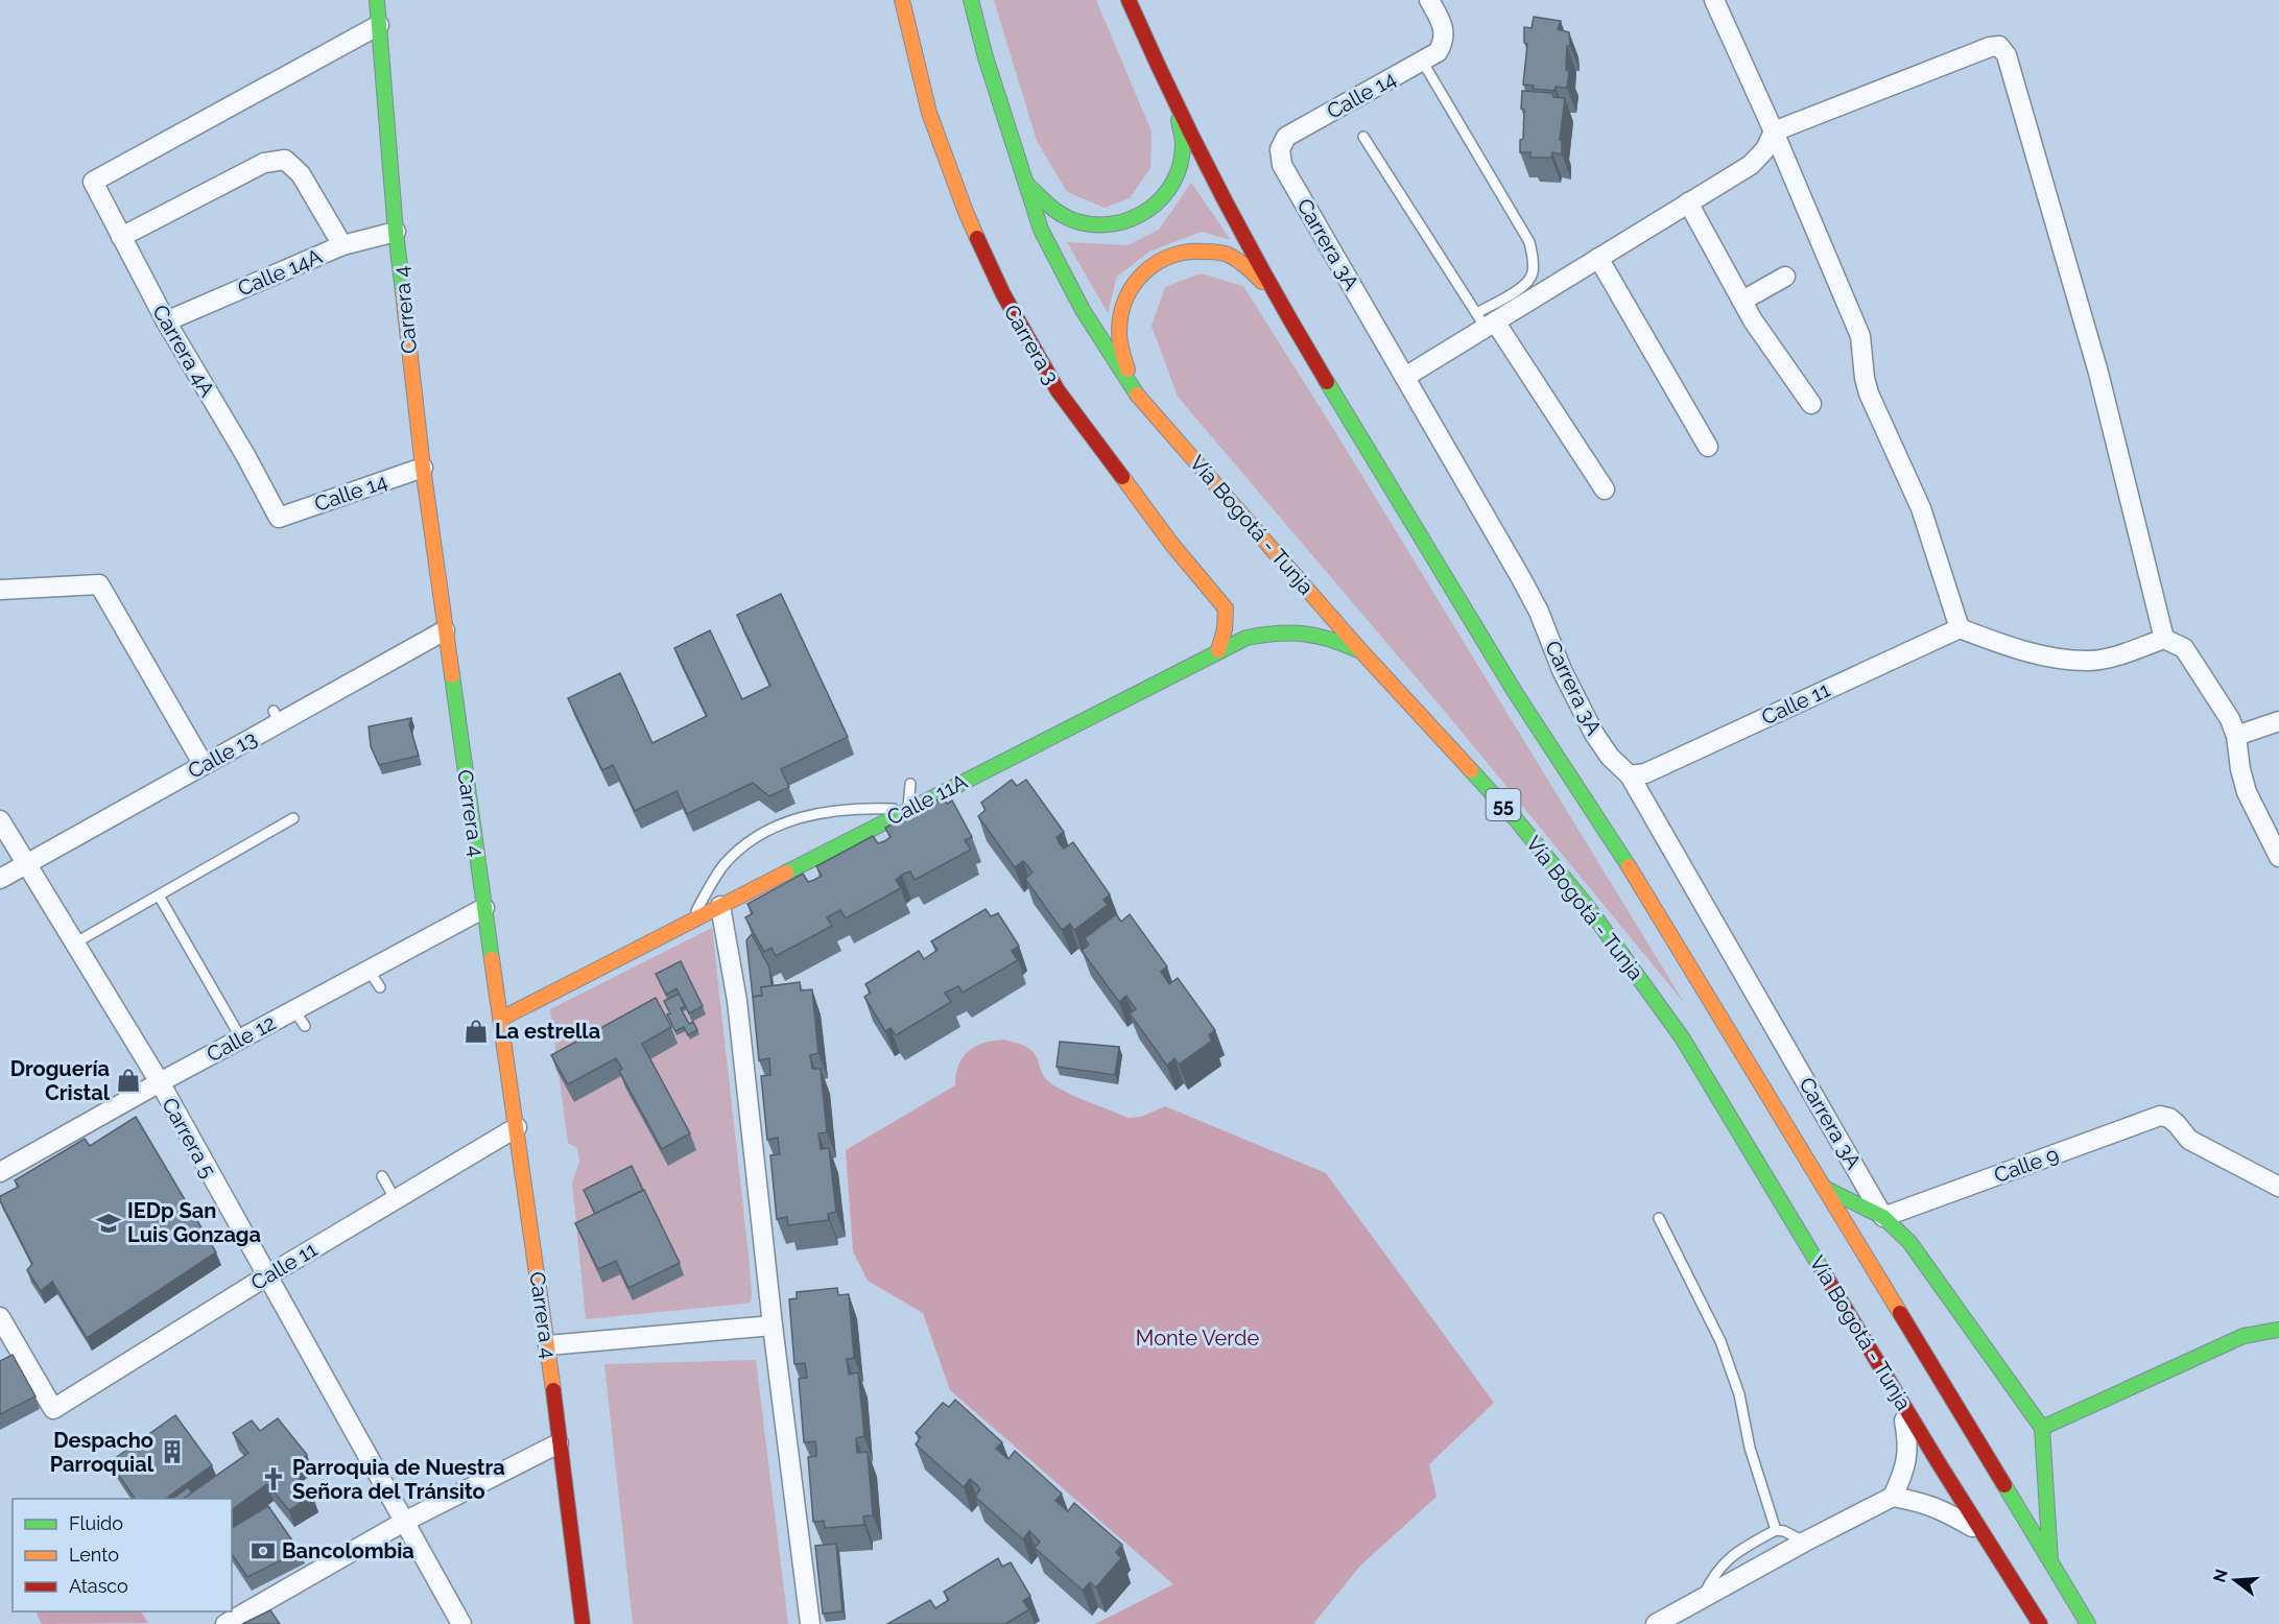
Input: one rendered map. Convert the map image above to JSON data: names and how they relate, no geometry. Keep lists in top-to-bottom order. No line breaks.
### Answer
{"streets":{"main road":["Carrera 3A","Carrera 4","Carrera 3","Vía Bogotá - Tunja","Calle 11A","55"],"street":["Calle 14","Calle 14A","Carrera 4A","Calle 11","Calle 13","Calle 12","Carrera 5","Calle 9"]},"crossings":[["Calle 14","Carrera 3A"],["Calle 14","Carrera 4"],["Calle 14","Carrera 4A"],["Carrera 3A","Calle 11"],["Carrera 3A","Calle 9"],["Calle 14A","Carrera 4"],["Calle 14A","Carrera 4A"],["Carrera 4","Carrera 4A"],["Carrera 4","Calle 11"],["Carrera 4","Calle 13"],["Carrera 4","Calle 11A"],["Carrera 4","Calle 12"],["Carrera 3","Calle 11A"],["Vía Bogotá - Tunja","Calle 11A"],["Calle 11","Carrera 5"],["Calle 13","Carrera 5"],["Calle 12","Carrera 5"]],"parks":["Monte Verde"],"places":{"shop":["La estrella","Droguería Cristal"],"school or university":["IEDp San Luis Gonzaga"],"building":["Despacho Parroquial"],"church":["Parroquia de Nuestra Señora del Tránsito"],"bank":["Bancolombia"]},"legend":["Fluido","Lento","Atasco"],"north":"left"}
